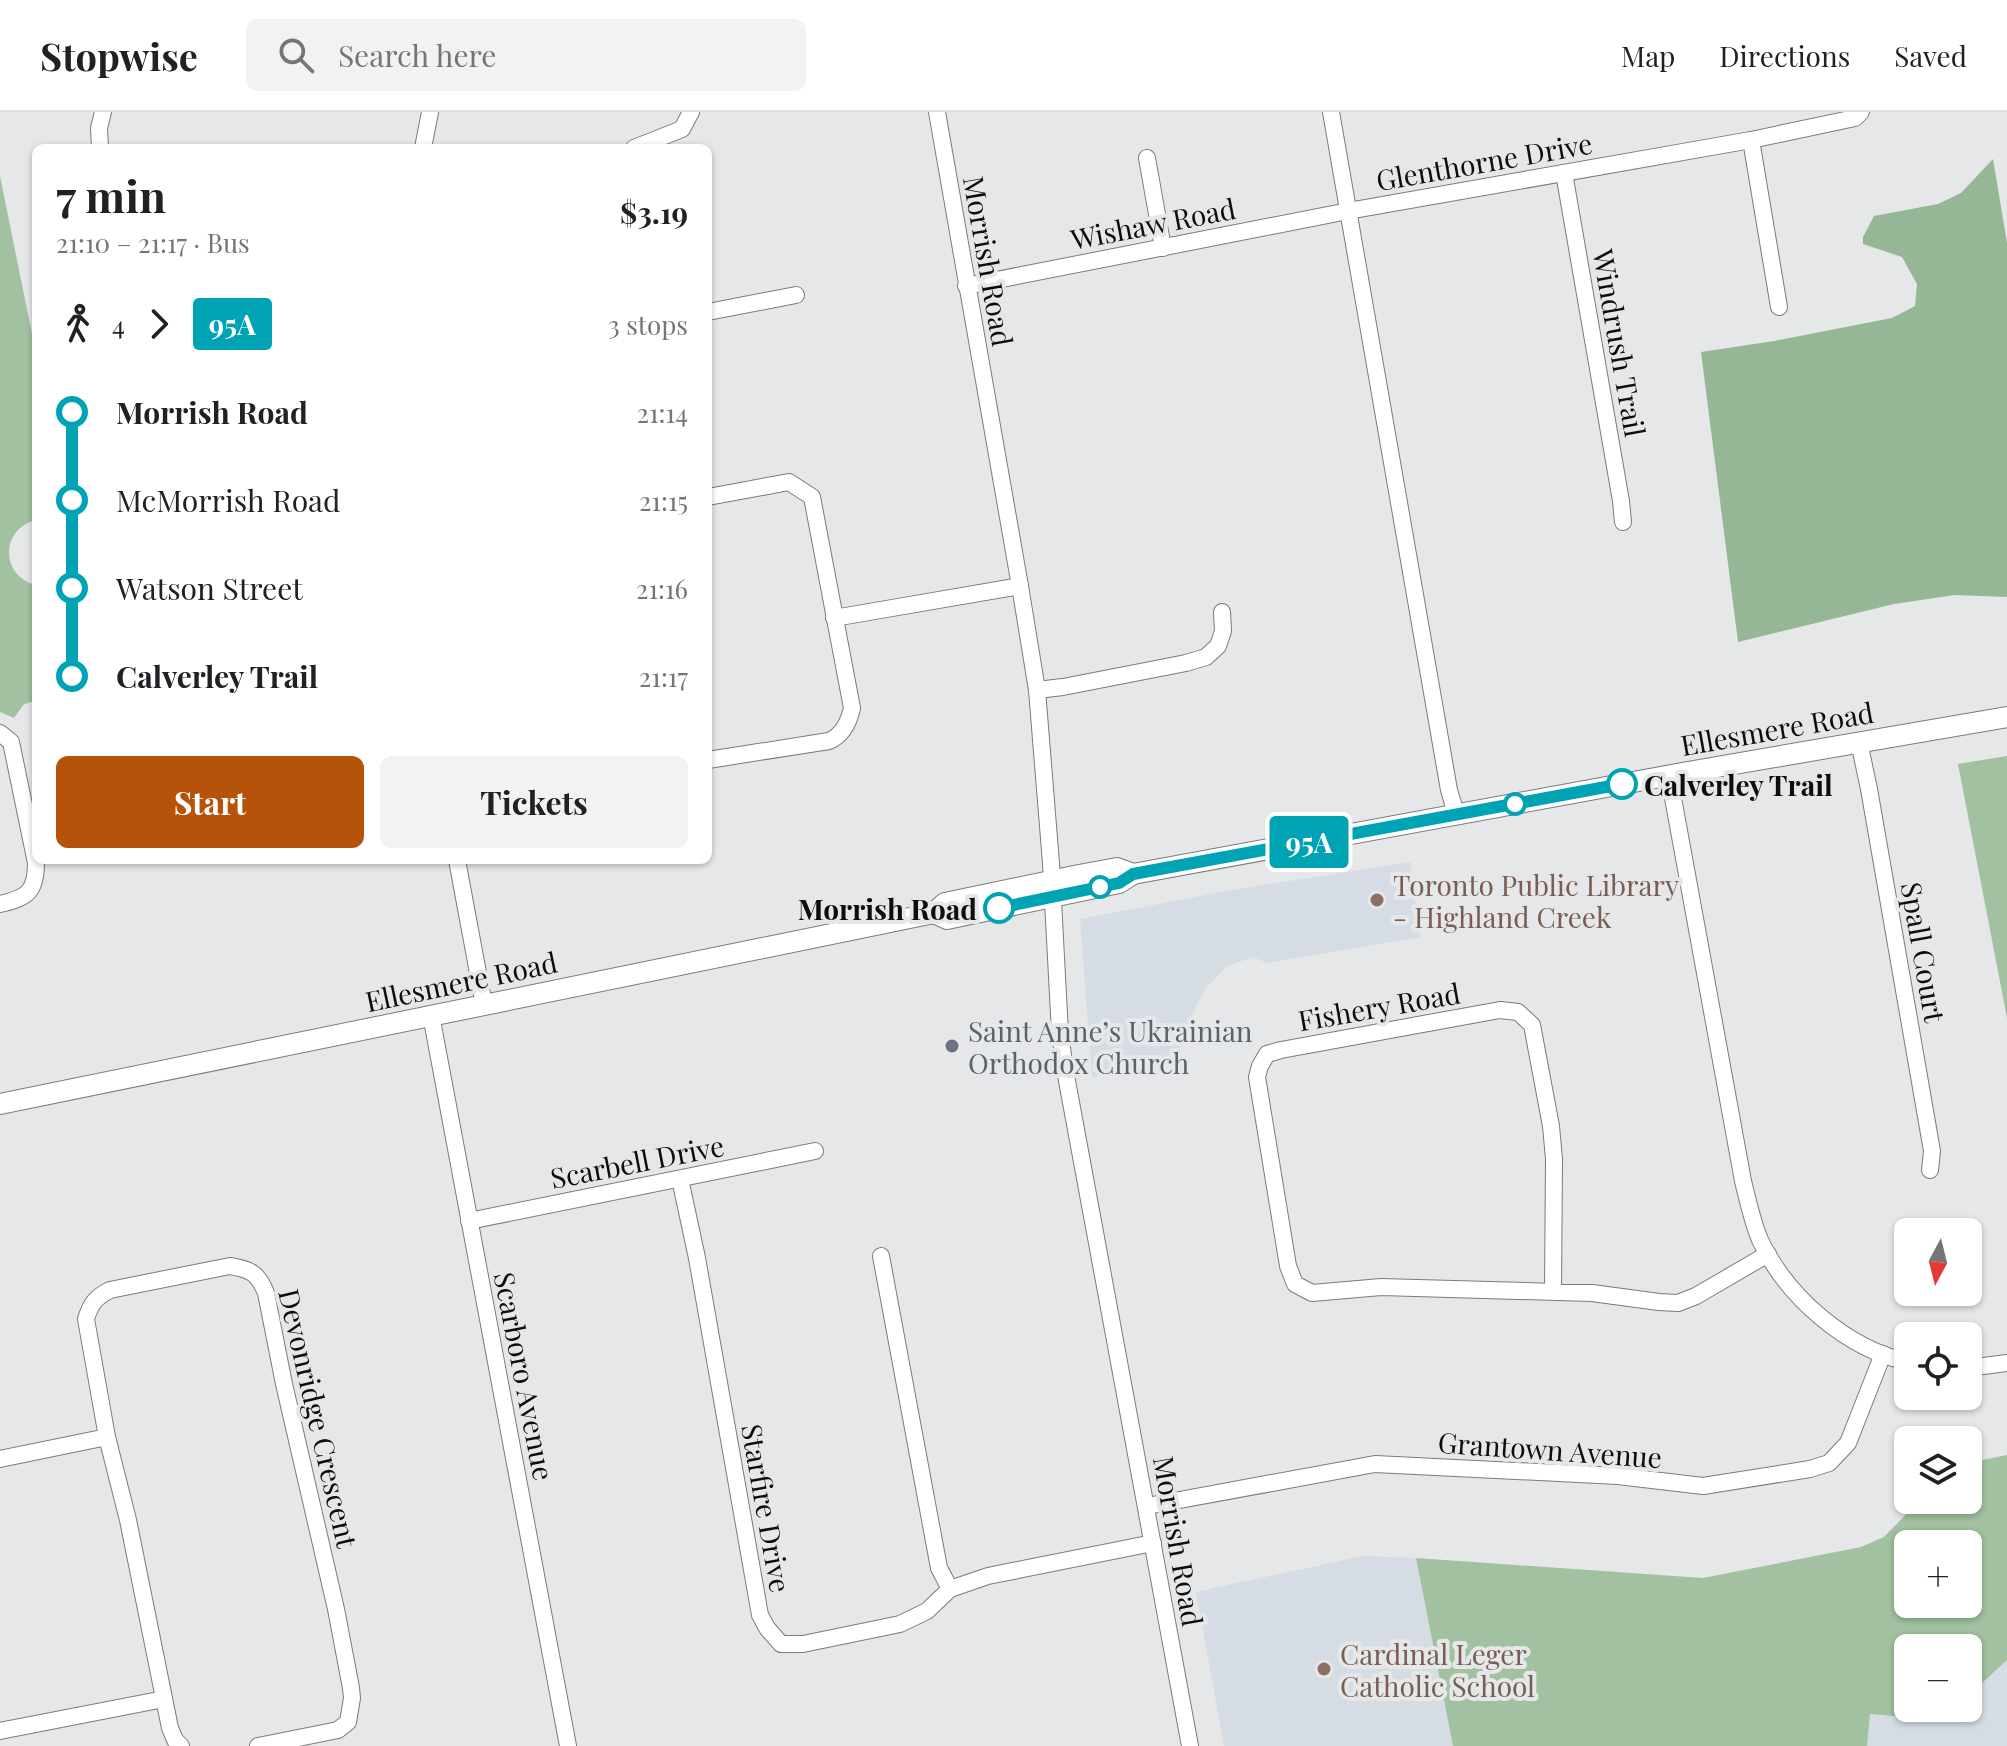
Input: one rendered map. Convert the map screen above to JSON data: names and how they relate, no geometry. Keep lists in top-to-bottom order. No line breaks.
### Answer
{"streets":{"main road":["Ellesmere Road"],"street":["Glenthorne Drive","Wishaw Road","Morrish Road","Windrush Trail","Spall Court","Fishery Road","Scarbell Drive","Scarboro Avenue","Devonridge Crescent","Grantown Avenue","Starfire Drive"]},"crossings":[["Glenthorne Drive","Wishaw Road"],["Glenthorne Drive","Windrush Trail"],["Wishaw Road","Morrish Road"],["Morrish Road","Ellesmere Road"],["Morrish Road","Grantown Avenue"],["Morrish Road","Starfire Drive"],["Ellesmere Road","Spall Court"],["Ellesmere Road","Scarboro Avenue"],["Scarbell Drive","Scarboro Avenue"],["Scarbell Drive","Starfire Drive"]],"places":["Calverley Trail","Toronto Public Library - Highland Creek","Morrish Road","Saint Anne’s Ukrainian Orthodox Church","Cardinal Leger Catholic School"],"lines":["bus line 95A"],"north":"bottom","page":{"header":"Stopwise","search":"Search here","nav":["Map","Directions","Saved"],"on_map":"95A","heading":["7 min","21:10 – 21:17 · Bus","$3.19"],"legs":["4","95A","3 stops"],"list":[{"name":"Morrish Road","value":"21:14"},{"name":"McMorrish Road","value":"21:15"},{"name":"Watson Street","value":"21:16"},{"name":"Calverley Trail","value":"21:17"}],"buttons":["Start","Tickets"],"map_buttons":["+","−"]}}
